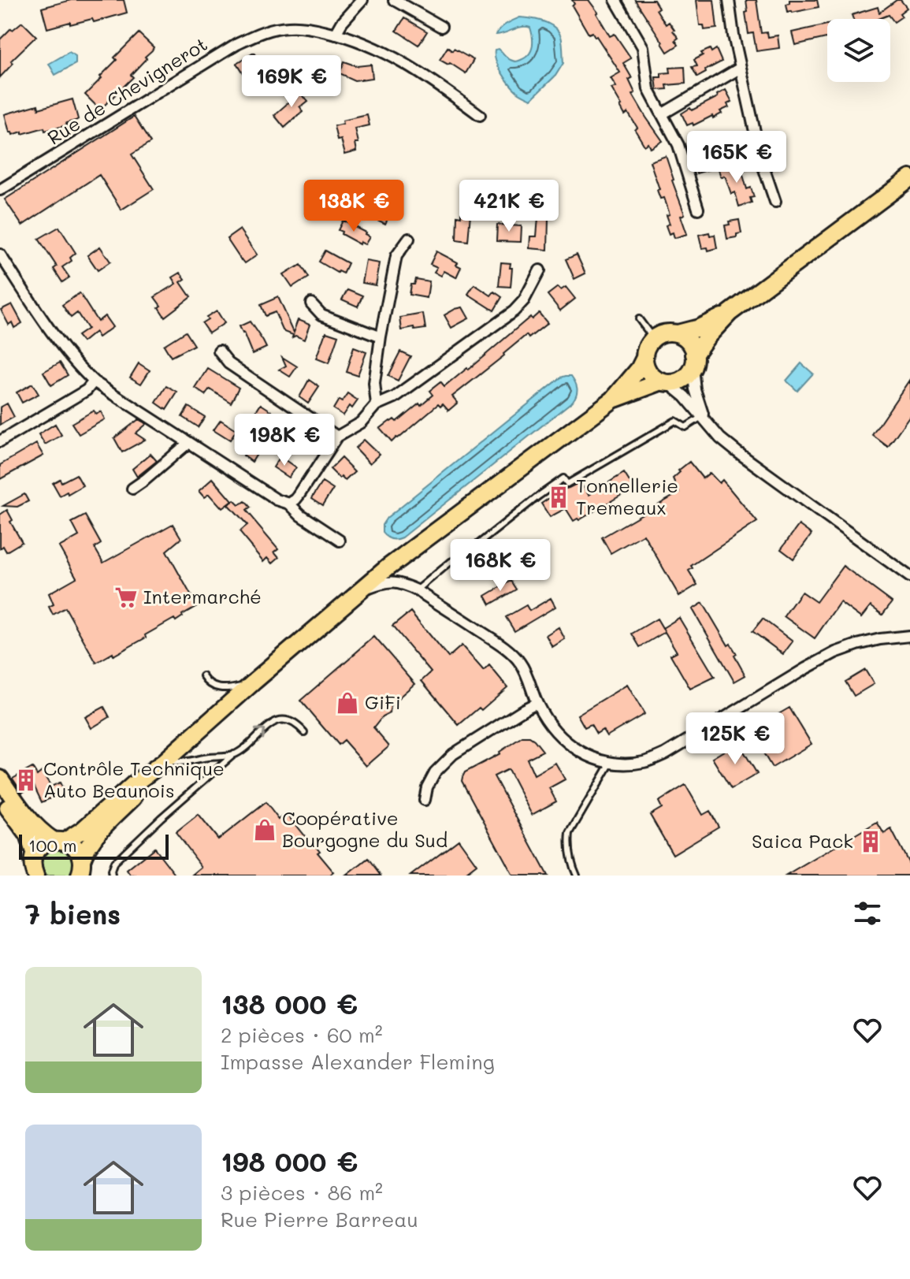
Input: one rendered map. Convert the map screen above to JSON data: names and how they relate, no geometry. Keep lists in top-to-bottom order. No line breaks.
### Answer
{"streets":{"street":["Rue de Chevignerot"]},"places":{"building":["Tonnellerie Tremeaux","Contrôle Technique Auto Beaunois","Saica Pack"],"supermarket":["Intermarché"],"shop":["GiFi","Coopérative Bourgogne du Sud"]},"scale_bar":"100 m","page":{"price":["169K €","165K €","138K €","421K €","198K €","168K €","125K €"],"scale":"100 m","heading":"7 biens","list":[{"name":"138 000 €","note":"2 pièces · 60 m² · Impasse Alexander Fleming"},{"name":"198 000 €","note":"3 pièces · 86 m² · Rue Pierre Barreau"}]}}
